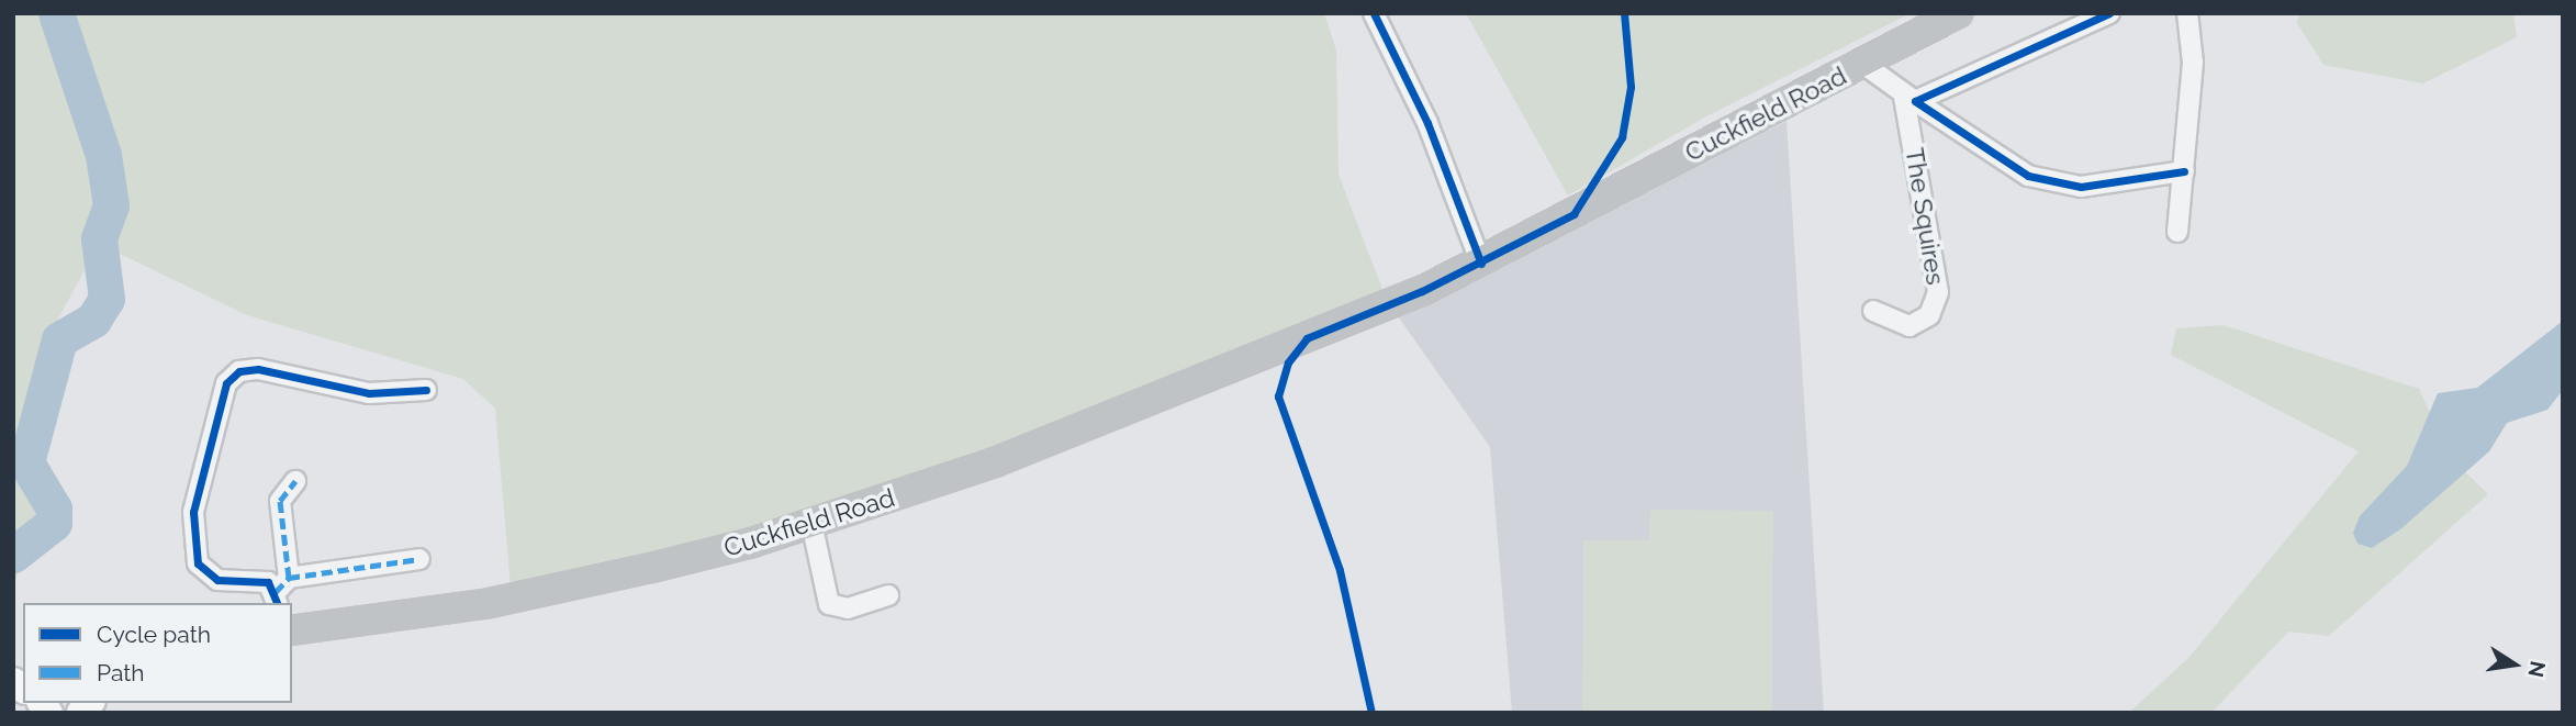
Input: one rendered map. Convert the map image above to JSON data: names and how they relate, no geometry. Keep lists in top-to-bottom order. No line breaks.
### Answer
{"streets":{"main road":["Cuckfield Road"],"street":["The Squires"]},"legend":["Cycle path","Path"],"north":"right"}
